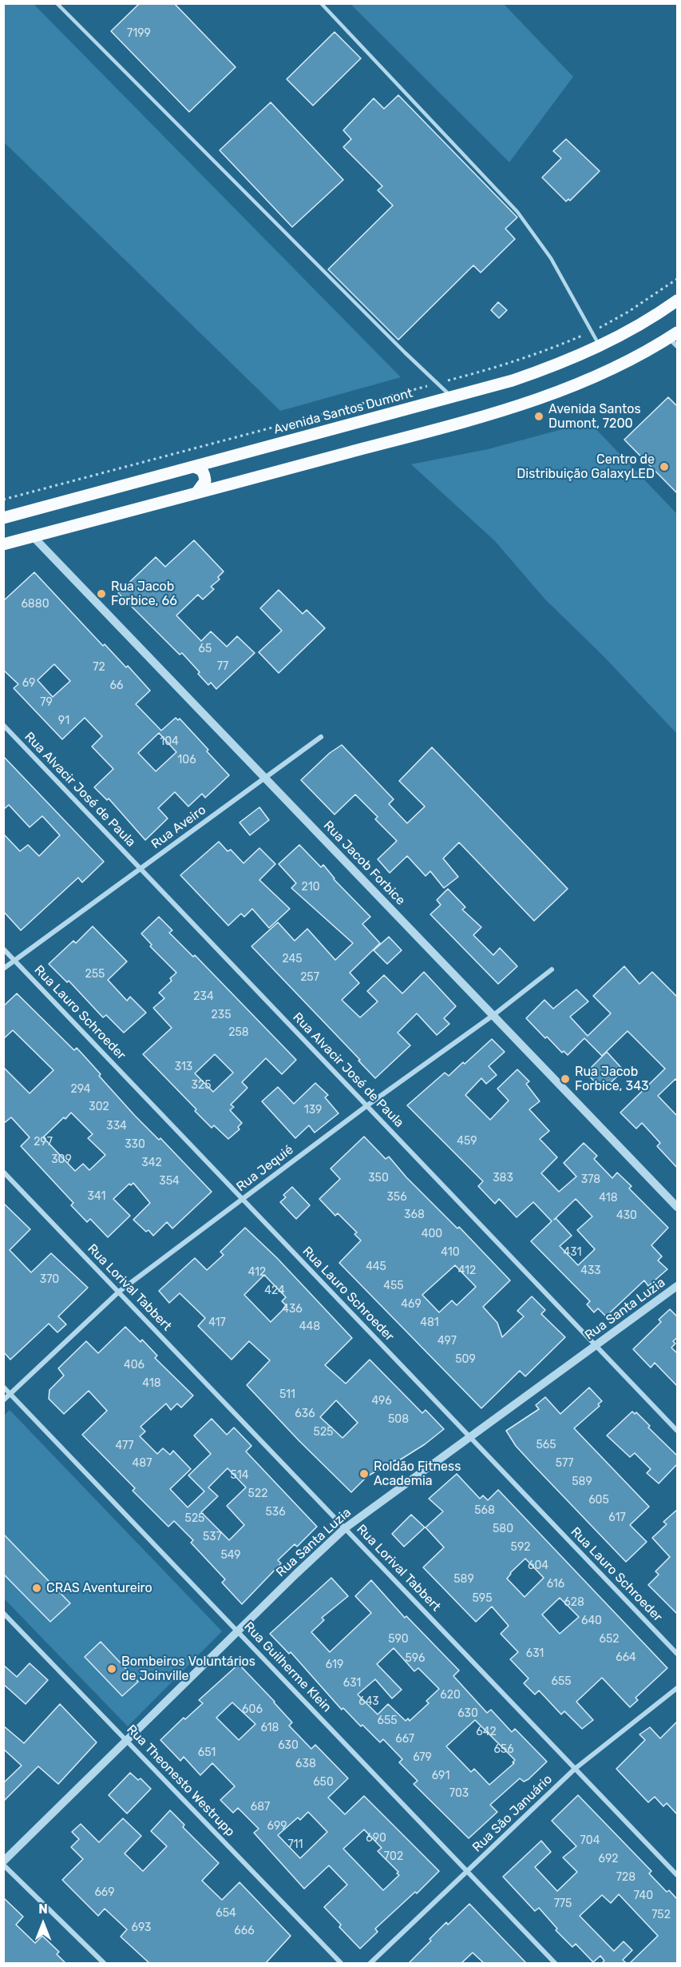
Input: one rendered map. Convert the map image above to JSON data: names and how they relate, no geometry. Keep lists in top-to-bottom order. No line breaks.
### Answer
{"streets":{"main road":["Avenida Santos Dumont"],"street":["Rua Alvacir José de Paula","Rua Aveiro","Rua Jacob Forbice","Rua Lauro Schroeder","Rua Jequié","Rua Lorival Tabbert","Rua Santa Luzia","Rua Guilherme Klein","Rua Theonesto Westrupp","Rua São Januário"]},"crossings":[["Rua Alvacir José de Paula","Rua Aveiro"],["Rua Alvacir José de Paula","Rua Jequié"],["Rua Alvacir José de Paula","Rua Santa Luzia"],["Rua Aveiro","Rua Jacob Forbice"],["Rua Aveiro","Rua Lauro Schroeder"],["Rua Jacob Forbice","Rua Jequié"],["Rua Lauro Schroeder","Rua Jequié"],["Rua Lauro Schroeder","Rua Santa Luzia"],["Rua Jequié","Rua Lorival Tabbert"],["Rua Jequié","Rua Guilherme Klein"],["Rua Lorival Tabbert","Rua Santa Luzia"],["Rua Lorival Tabbert","Rua São Januário"],["Rua Santa Luzia","Rua Guilherme Klein"],["Rua Santa Luzia","Rua Theonesto Westrupp"],["Rua Guilherme Klein","Rua São Januário"]],"places":["Avenida Santos Dumont, 7200","Centro de Distribuição GalaxyLED","Rua Jacob Forbice, 66","Rua Jacob Forbice, 343","Roldão Fitness Academia","CRAS Aventureiro","Bombeiros Voluntários de Joinville"],"house_numbers":["7199","6880","65","77","72","69","66","79","91","104","106","210","245","255","257","234","235","258","313","325","294","302","139","334","459","297","330","309","342","350","383","378","354","341","356","418","368","430","400","410","431","445","412","433","412","370","455","424","469","436","417","481","448","497","509","406","418","511","496","636","508","525","565","477","487","577","514","589","522","605","568","536","617","525","580","537","592","549","604","589","616","595","628","640","590","652","631","664","596","619","655","631","620","643","606","630","655","618","642","667","630","656","651","679","638","691","650","703","687","699","690","704","711","702","692","728","669","740","775","654","752","693","666"],"north":"top"}
